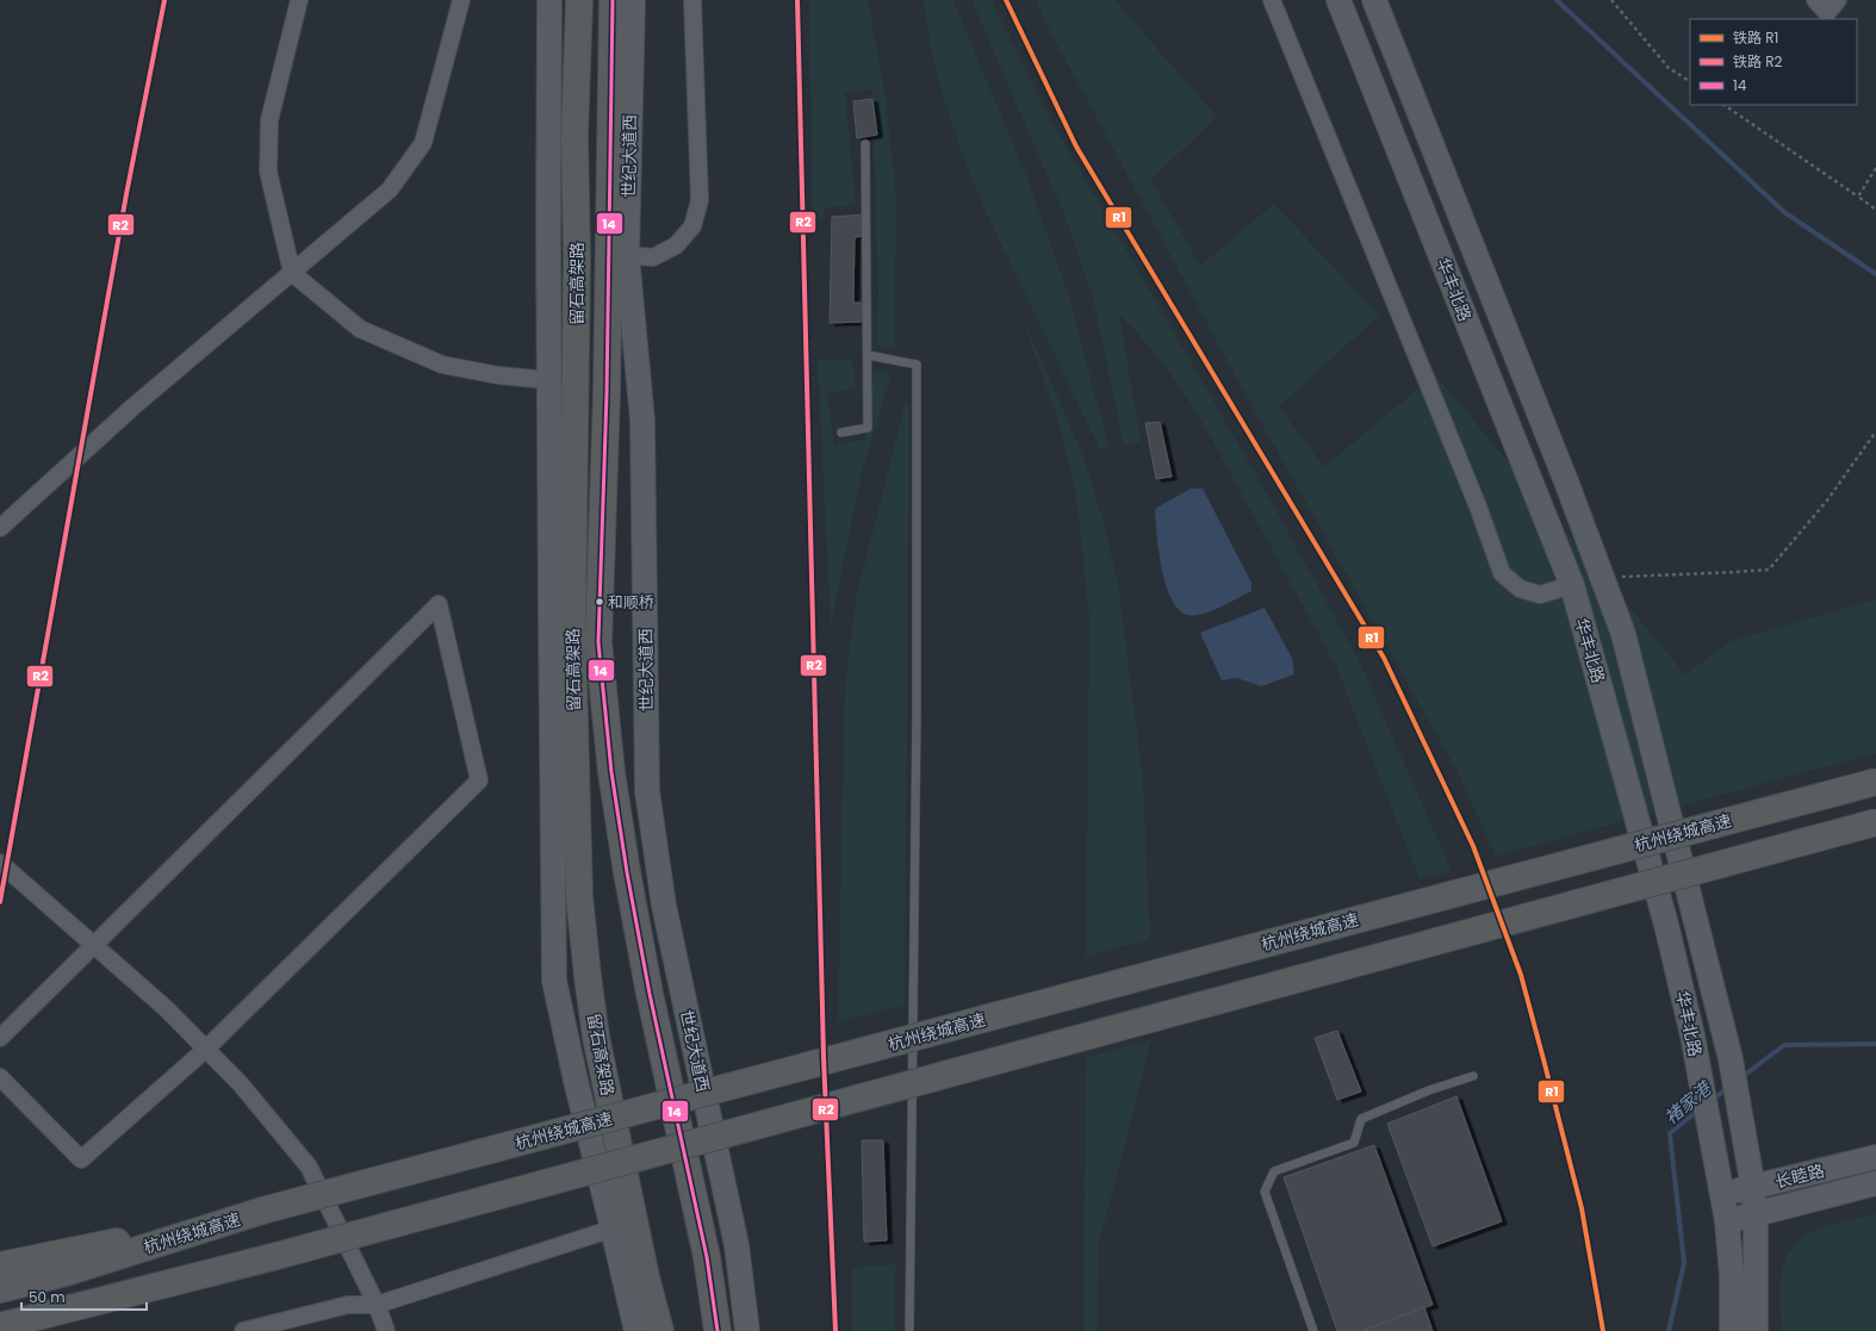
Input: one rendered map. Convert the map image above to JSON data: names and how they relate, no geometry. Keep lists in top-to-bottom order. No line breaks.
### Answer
{"streets":{"highway":["留石高架路","杭州绕城高速"],"main road":["世纪大道西","华丰北路","长睦路"]},"crossings":[["华丰北路","长睦路"]],"water":["褚家港"],"places":["和顺桥"],"lines":["rail line R1","rail line R2","transit line 14"],"legend":["铁路 R1","铁路 R2","14"],"scale_bar":"50 m"}
